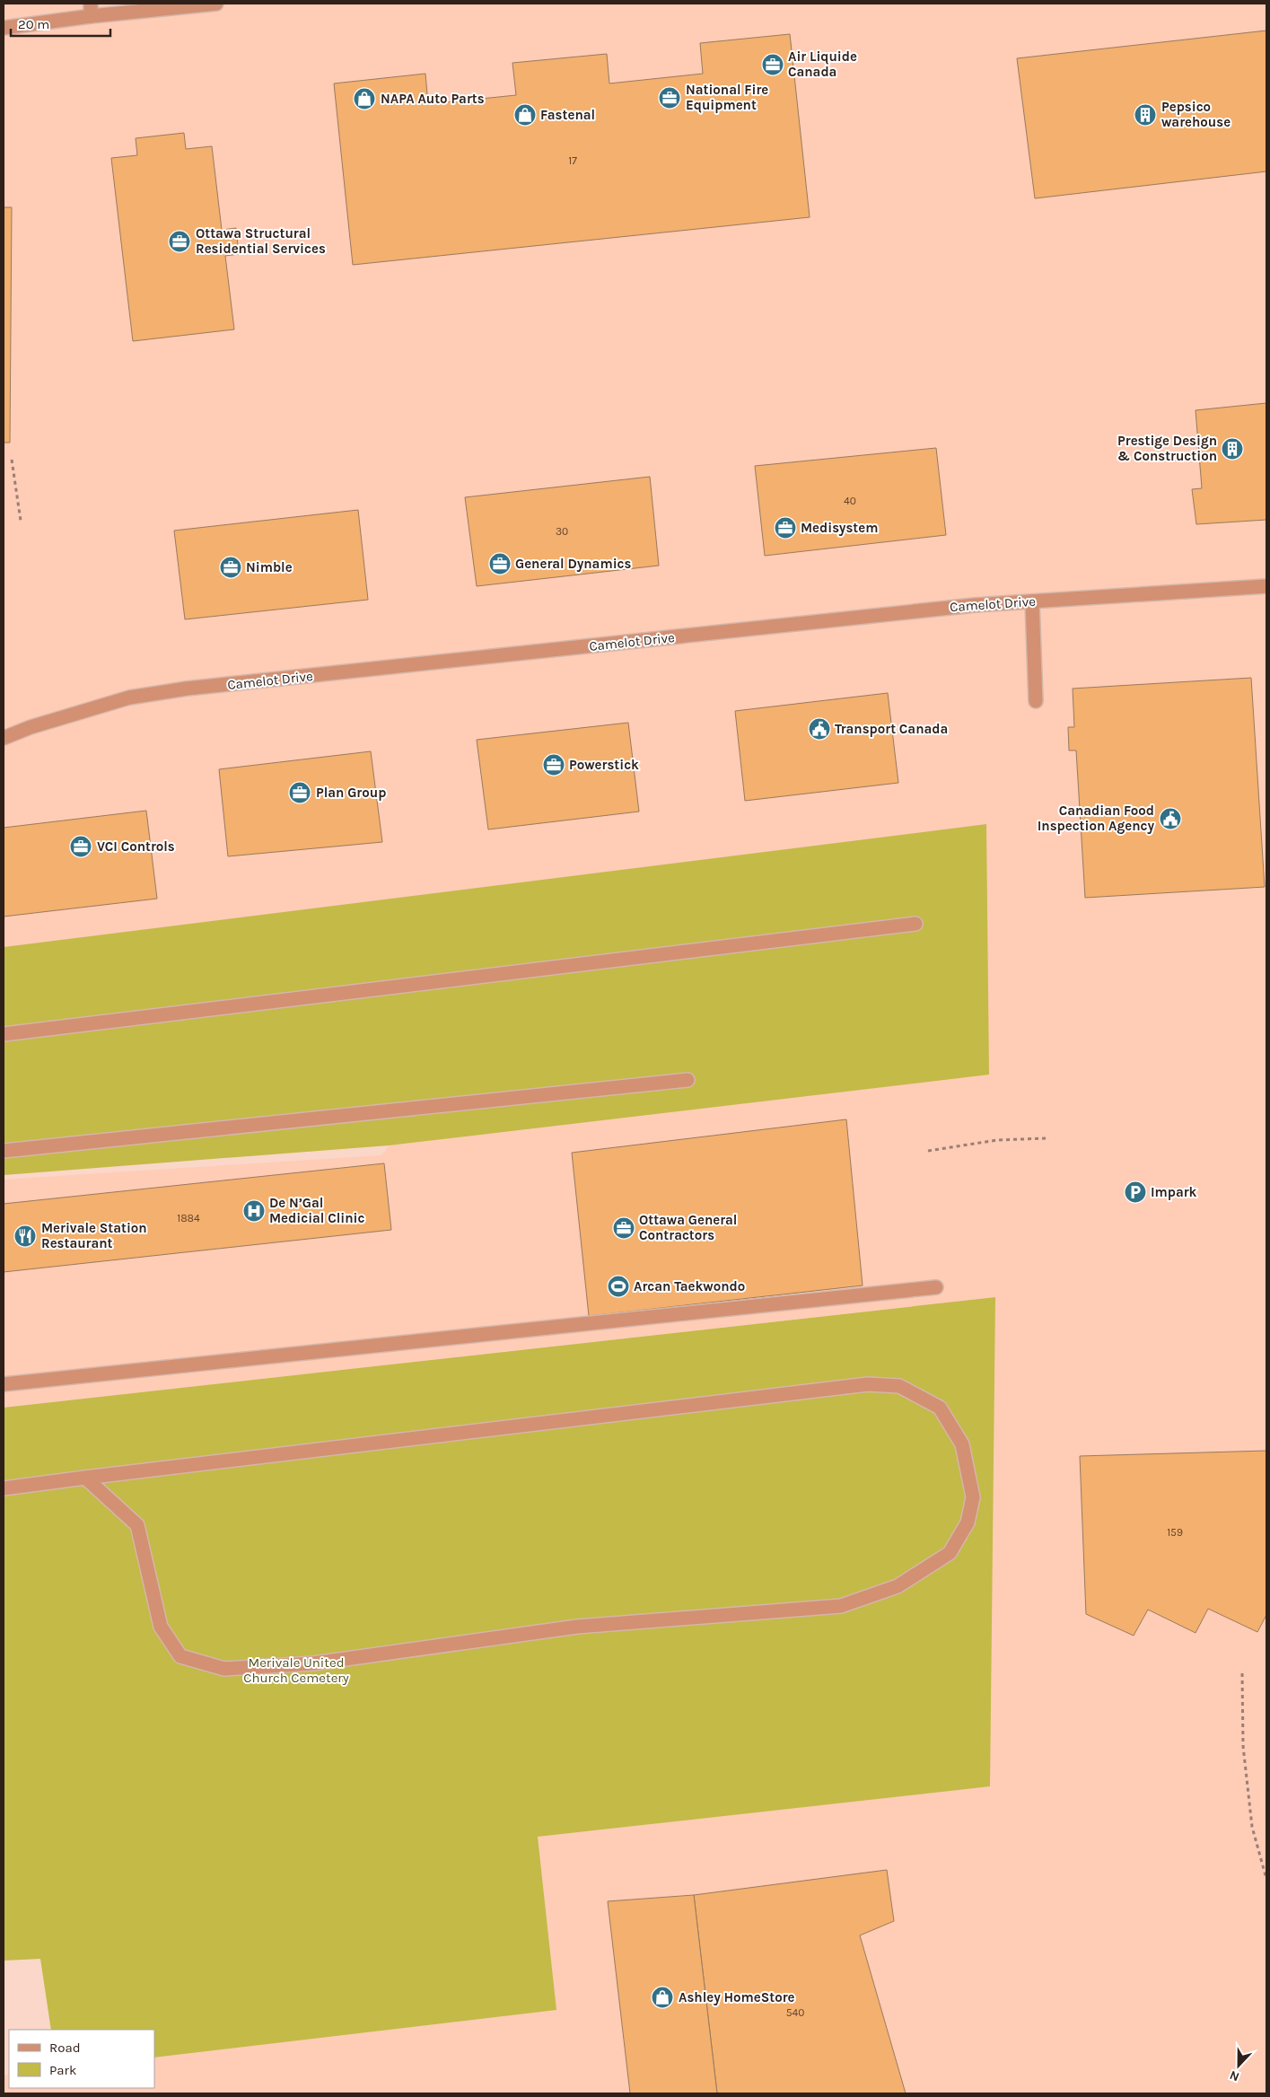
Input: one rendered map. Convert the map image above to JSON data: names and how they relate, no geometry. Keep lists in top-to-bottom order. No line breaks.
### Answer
{"streets":{"street":["Camelot Drive"]},"parks":["Merivale United Church Cemetery"],"places":{"office":["Air Liquide Canada","National Fire Equipment","Ottawa Structural Residential Services","Medisystem","General Dynamics","Nimble","Powerstick","Plan Group","VCI Controls","Ottawa General Contractors"],"shop":["NAPA Auto Parts","Fastenal","Ashley HomeStore"],"building":["Pepsico warehouse","Prestige Design & Construction"],"public building":["Transport Canada","Canadian Food Inspection Agency"],"parking":["Impark"],"hospital":["De N’Gal Medicial Clinic"],"restaurant":["Merivale Station Restaurant"],"sports":["Arcan Taekwondo"]},"house_numbers":["17","40","30","1884","159","540"],"legend":["Road","Park"],"scale_bar":"20 m","north":"bottom"}
